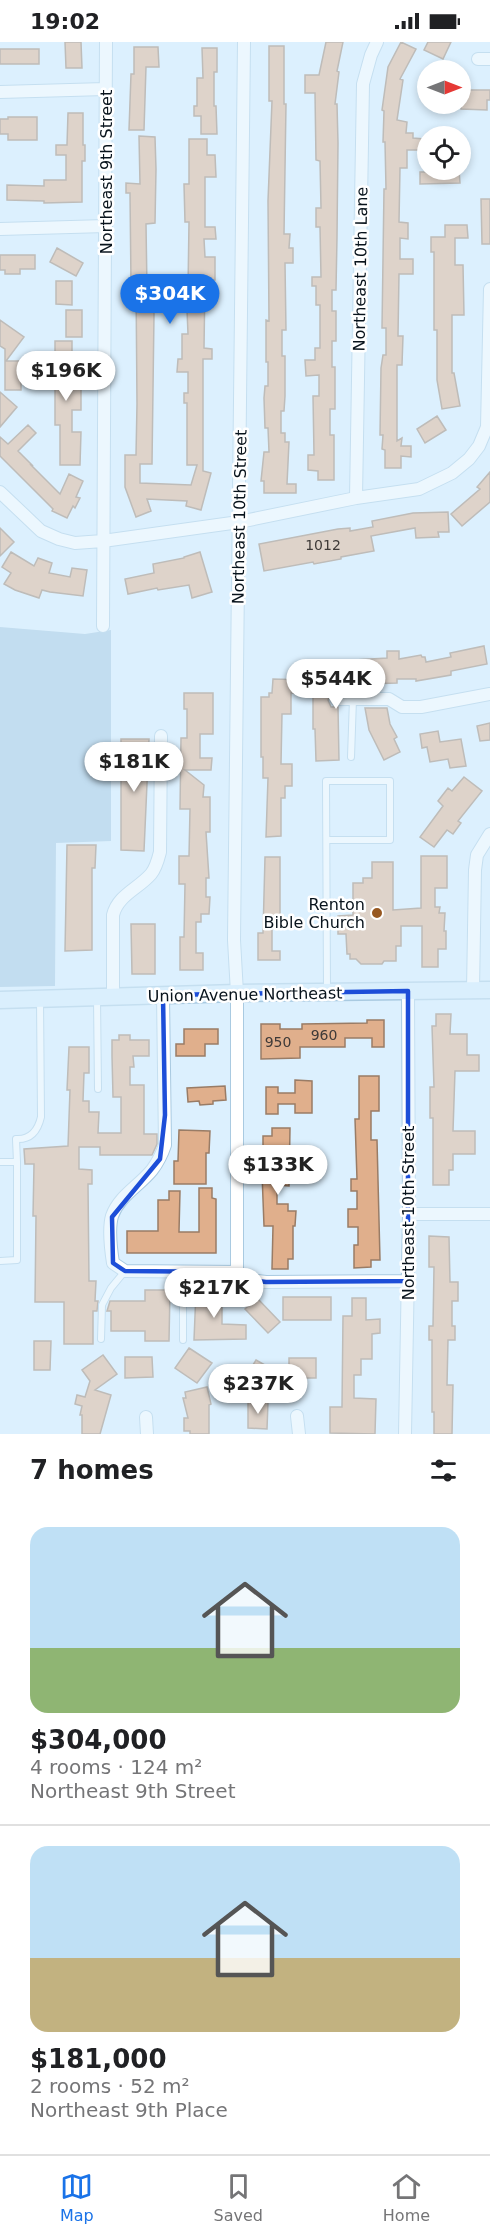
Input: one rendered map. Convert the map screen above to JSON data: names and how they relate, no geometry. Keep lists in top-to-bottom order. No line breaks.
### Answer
{"streets":{"street":["Northeast 9th Street","Northeast 10th Lane","Northeast 10th Street","Union Avenue Northeast"]},"crossings":[["Northeast 10th Street","Union Avenue Northeast"]],"places":["Renton Bible Church"],"house_numbers":["1012","960","950"],"north":"right","page":{"status":"19:02","price":["$304K","$196K","$544K","$181K","$133K","$217K","$237K"],"heading":"7 homes","list":[{"name":"$304,000","note":"4 rooms · 124 m² · Northeast 9th Street"},{"name":"$181,000","note":"2 rooms · 52 m² · Northeast 9th Place"}],"tabs":["Map","Saved","Home"]}}
